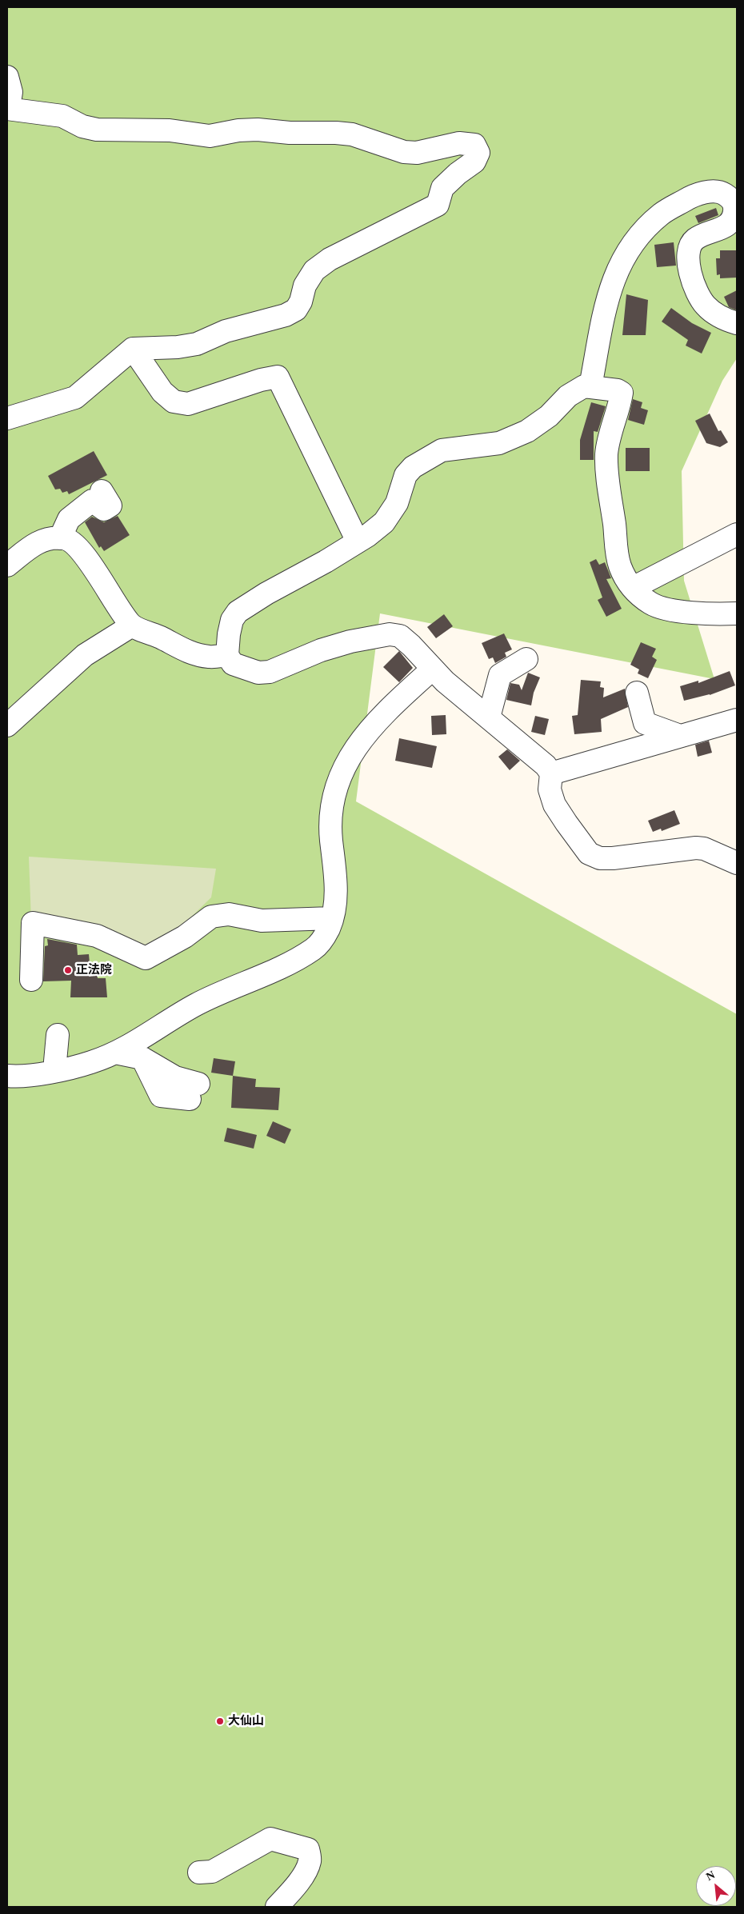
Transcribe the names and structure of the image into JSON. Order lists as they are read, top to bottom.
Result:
{
  "places": ["正法院", "大仙山"],
  "north": "top left"
}
